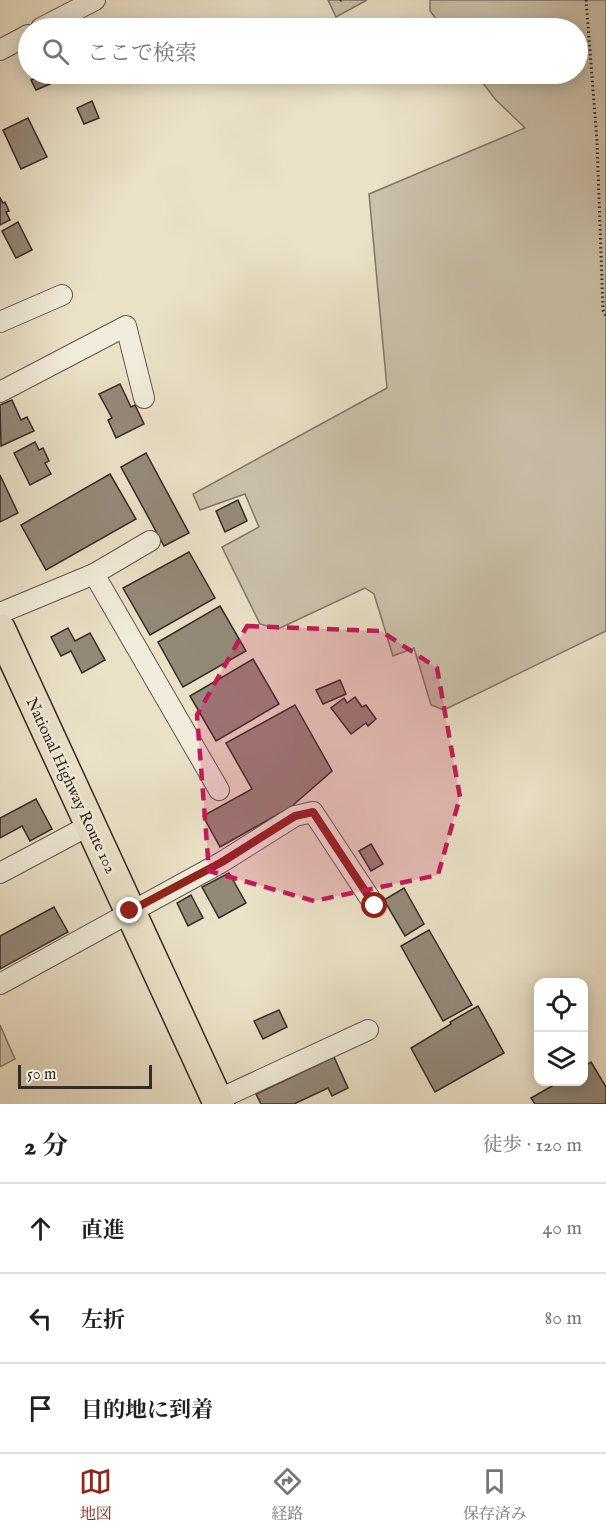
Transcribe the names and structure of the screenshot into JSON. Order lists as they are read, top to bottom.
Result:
{
  "streets": {
    "highway": ["National Highway Route 102"]
  },
  "scale_bar": "50 m",
  "page": {
    "search": "ここで検索",
    "scale": "50 m",
    "heading": ["2 分", "徒歩 · 120 m"],
    "list": [
      ["直進", "40 m"],
      ["左折", "80 m"],
      "目的地に到着"
    ],
    "nav": ["地図", "経路", "保存済み"]
  }
}
